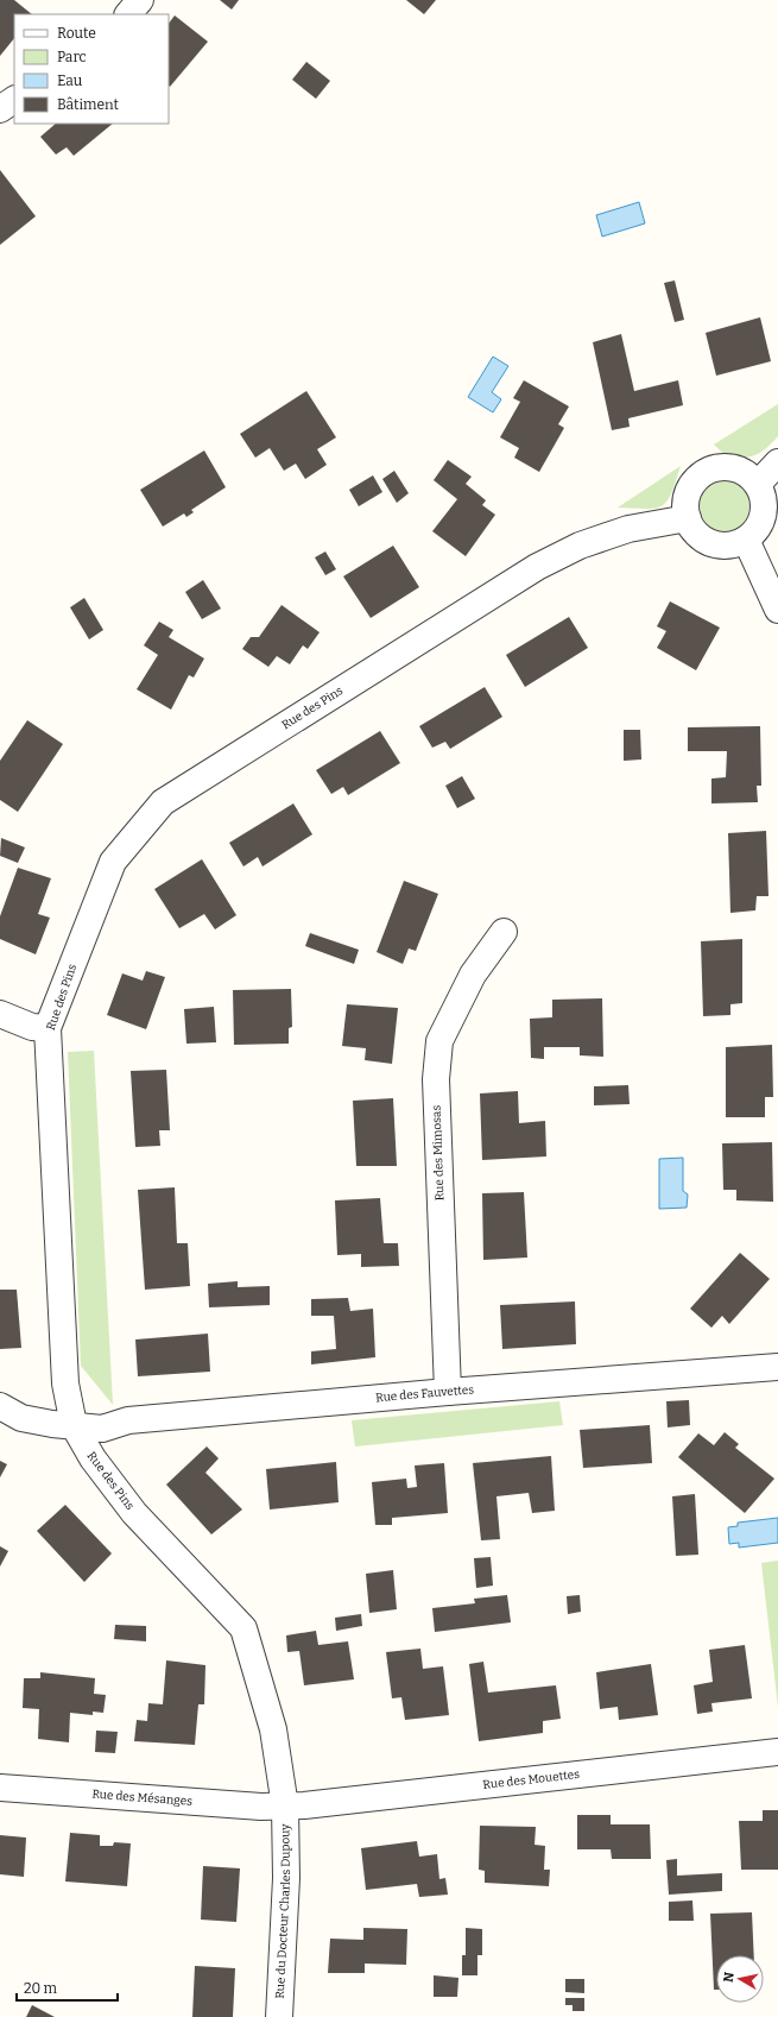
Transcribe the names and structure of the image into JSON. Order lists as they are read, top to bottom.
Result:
{
  "streets": {
    "street": [
      "Rue des Pins",
      "Rue des Mimosas",
      "Rue des Fauvettes",
      "Rue des Mouettes",
      "Rue des Mésanges",
      "Rue du Docteur Charles Dupouy"
    ]
  },
  "crossings": [
    ["Rue des Pins", "Rue des Fauvettes"],
    ["Rue des Pins", "Rue des Mouettes"],
    ["Rue des Pins", "Rue des Mésanges"],
    ["Rue des Pins", "Rue du Docteur Charles Dupouy"],
    ["Rue des Mimosas", "Rue des Fauvettes"],
    ["Rue des Mouettes", "Rue des Mésanges"],
    ["Rue des Mouettes", "Rue du Docteur Charles Dupouy"],
    ["Rue des Mésanges", "Rue du Docteur Charles Dupouy"]
  ],
  "legend": [
    "Route",
    "Parc",
    "Eau",
    "Bâtiment"
  ],
  "scale_bar": "20 m",
  "north": "left"
}
